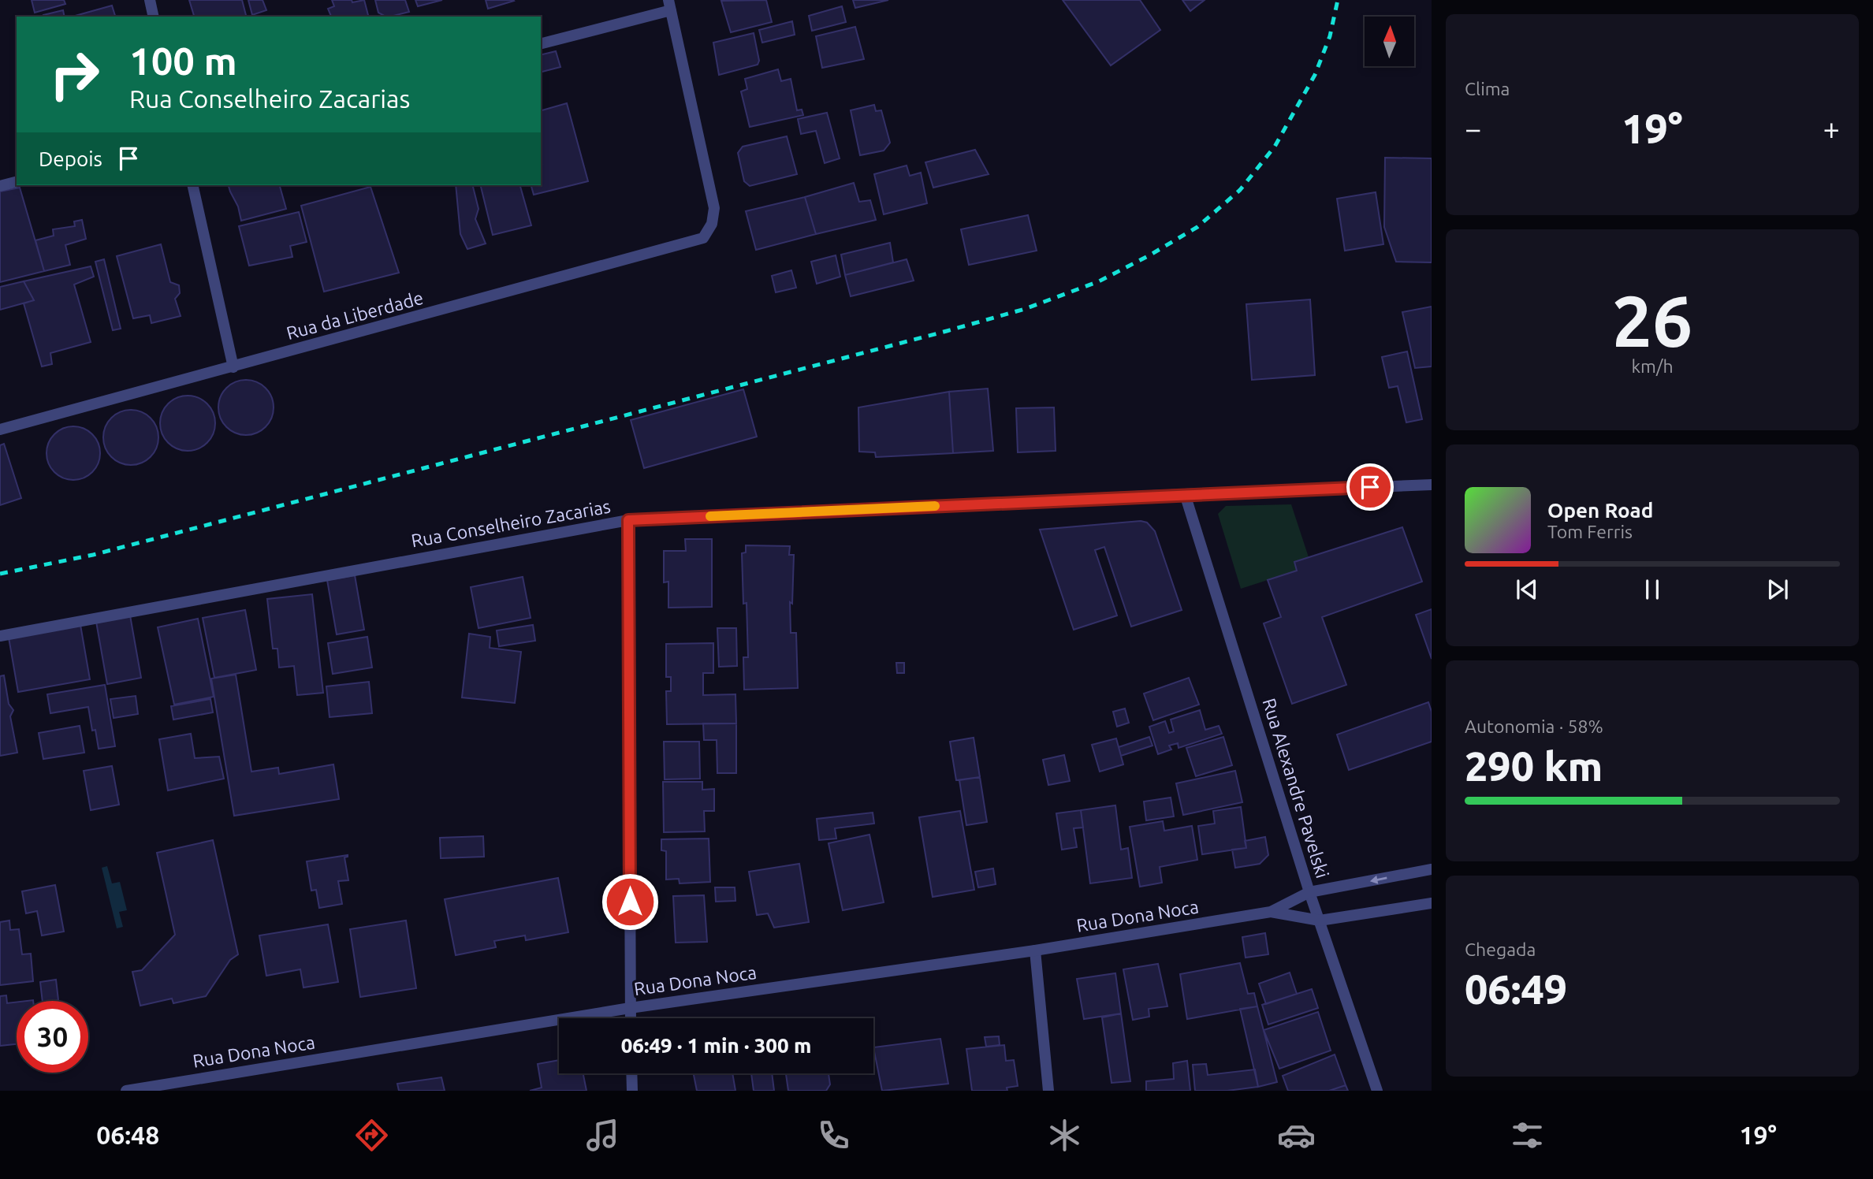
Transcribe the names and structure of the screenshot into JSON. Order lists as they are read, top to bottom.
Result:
{
  "streets": {
    "street": [
      "Rua da Liberdade",
      "Rua Conselheiro Zacarias",
      "Rua Alexandre Pavelski",
      "Rua Dona Noca"
    ]
  },
  "crossings": [
    ["Rua Conselheiro Zacarias", "Rua Alexandre Pavelski"],
    ["Rua Alexandre Pavelski", "Rua Dona Noca"]
  ],
  "north": "top",
  "page": {
    "tile": [
      "Clima",
      ["26", "km/h"],
      ["Autonomia · 58%", "290 km"],
      ["Chegada", "06:49"]
    ],
    "turn": ["100 m", "Rua Conselheiro Zacarias"],
    "heat": ["−", "19°", "+"],
    "then": "Depois",
    "song": ["Open Road", "Tom Ferris"],
    "limit": "30",
    "trip": "06:49 · 1 min · 300 m",
    "tabs": ["06:48", "19°"]
  }
}
